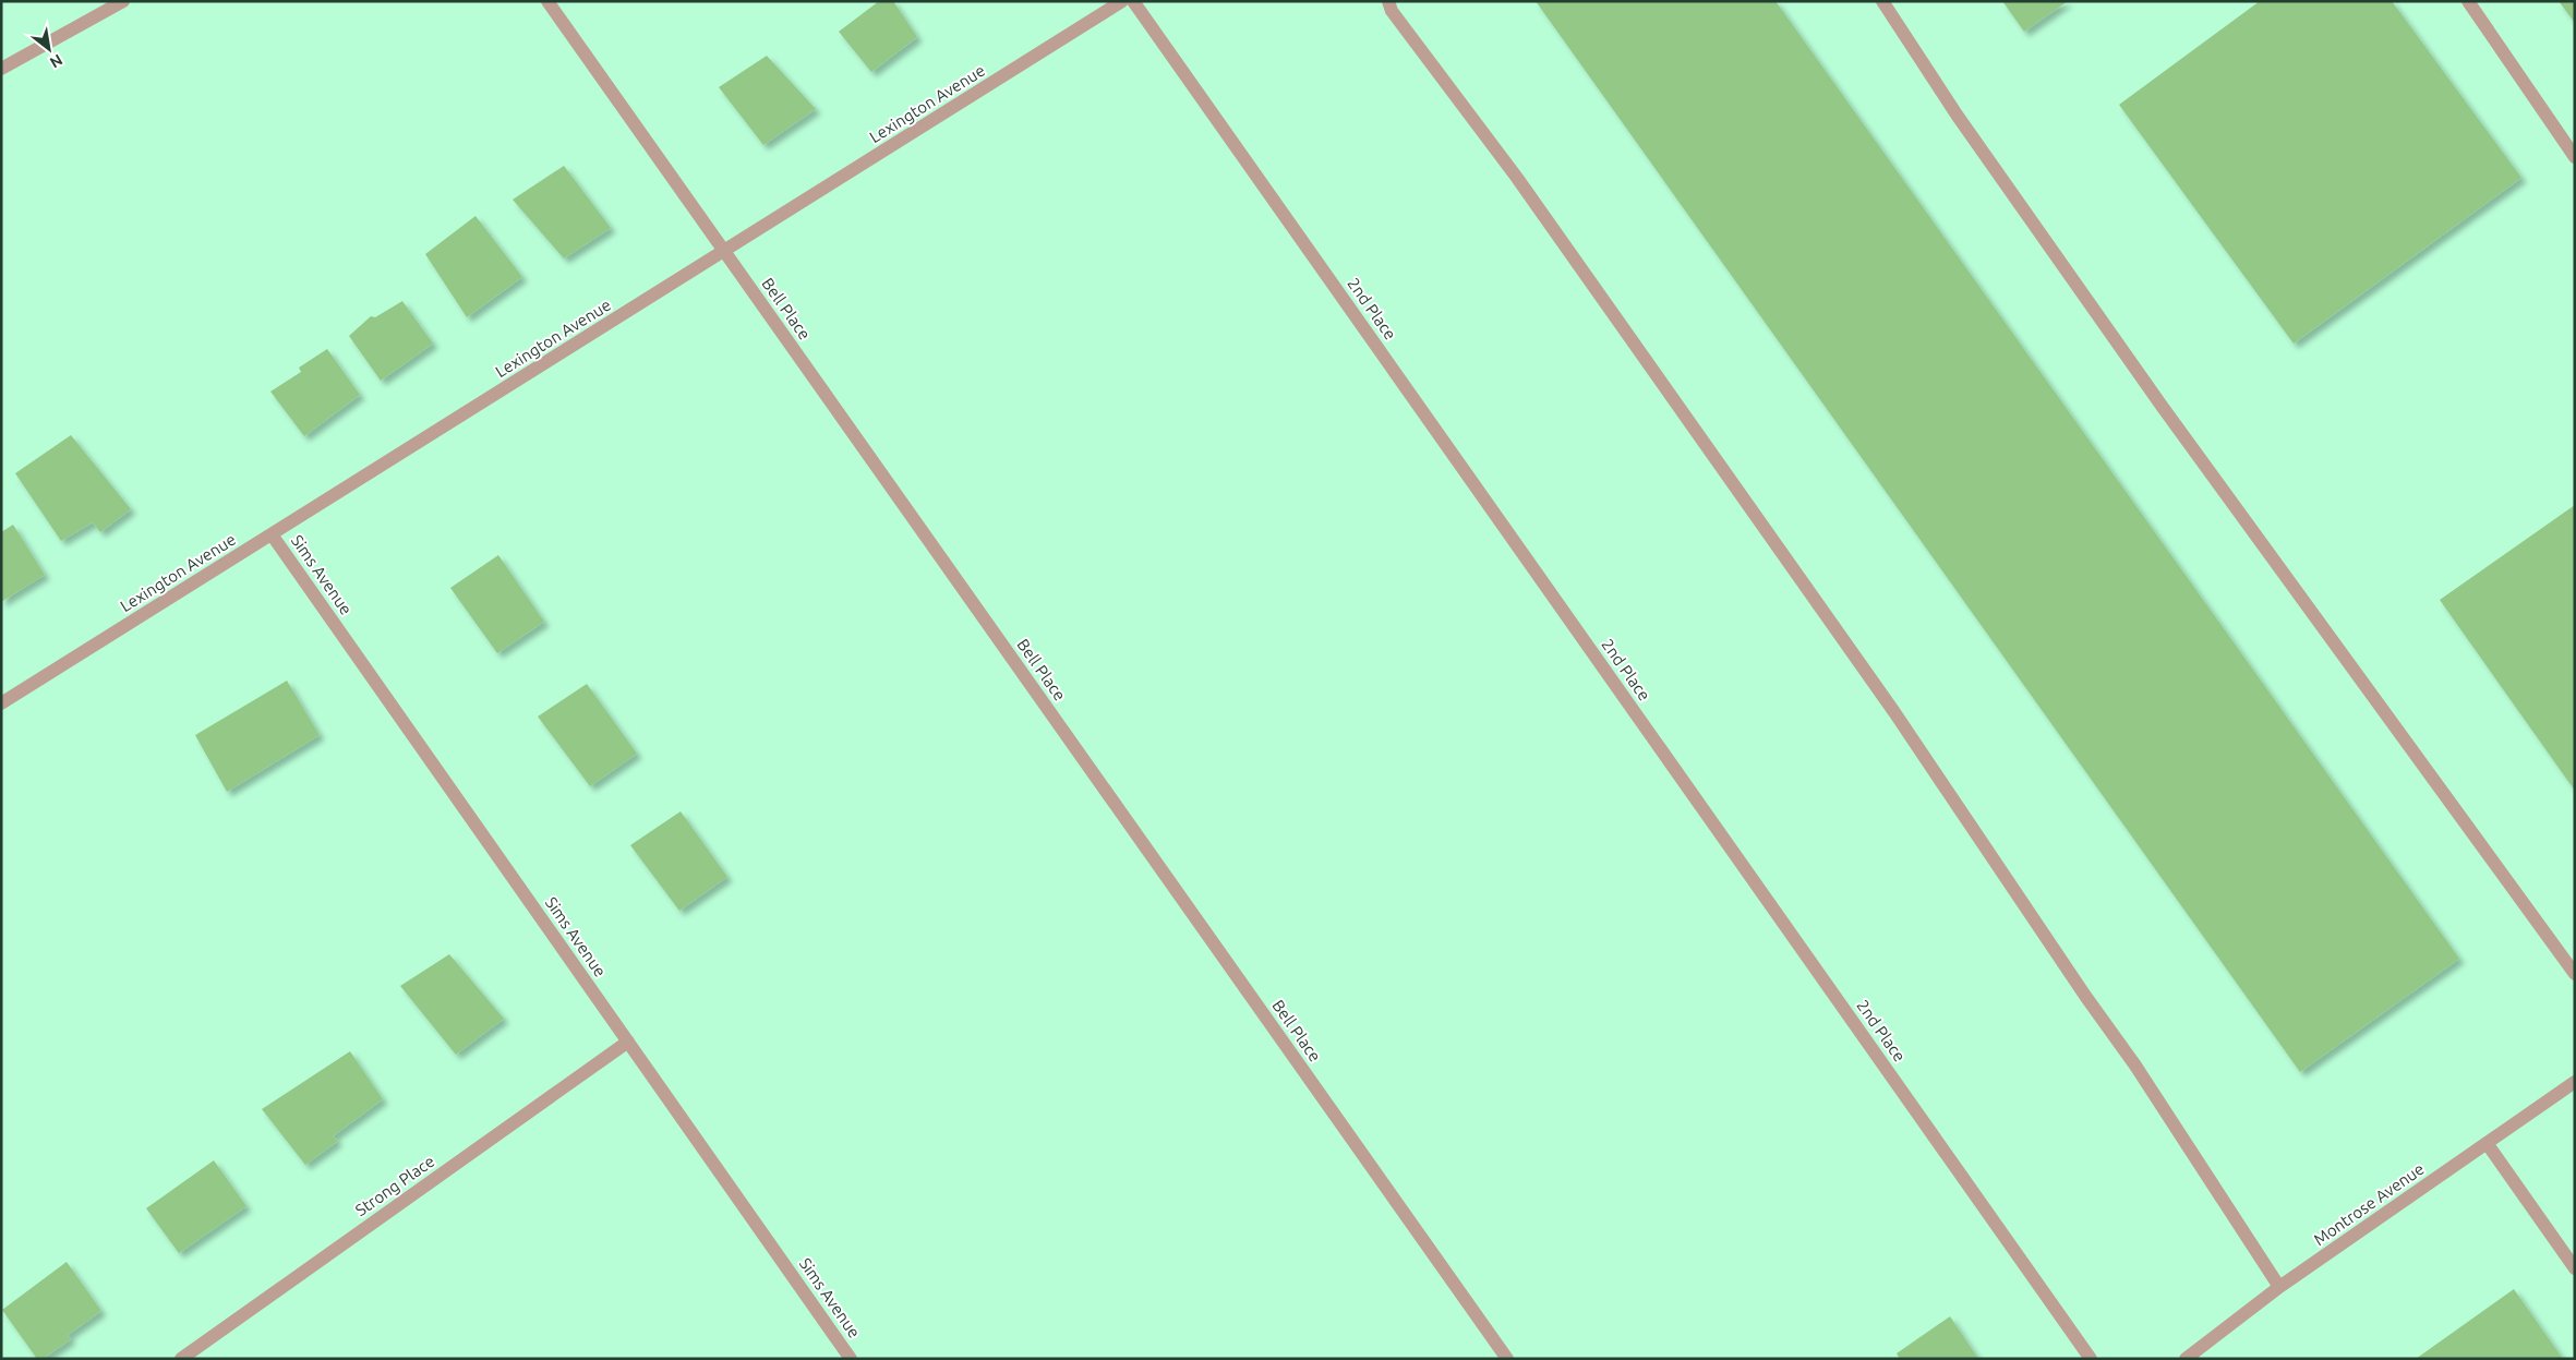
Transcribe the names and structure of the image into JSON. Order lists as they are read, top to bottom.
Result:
{
  "streets": {
    "street": [
      "Lexington Avenue",
      "Bell Place",
      "2nd Place",
      "Sims Avenue",
      "Strong Place",
      "Montrose Avenue"
    ]
  },
  "crossings": [
    ["Lexington Avenue", "Bell Place"],
    ["Lexington Avenue", "Sims Avenue"],
    ["Sims Avenue", "Strong Place"]
  ],
  "north": "bottom right"
}
